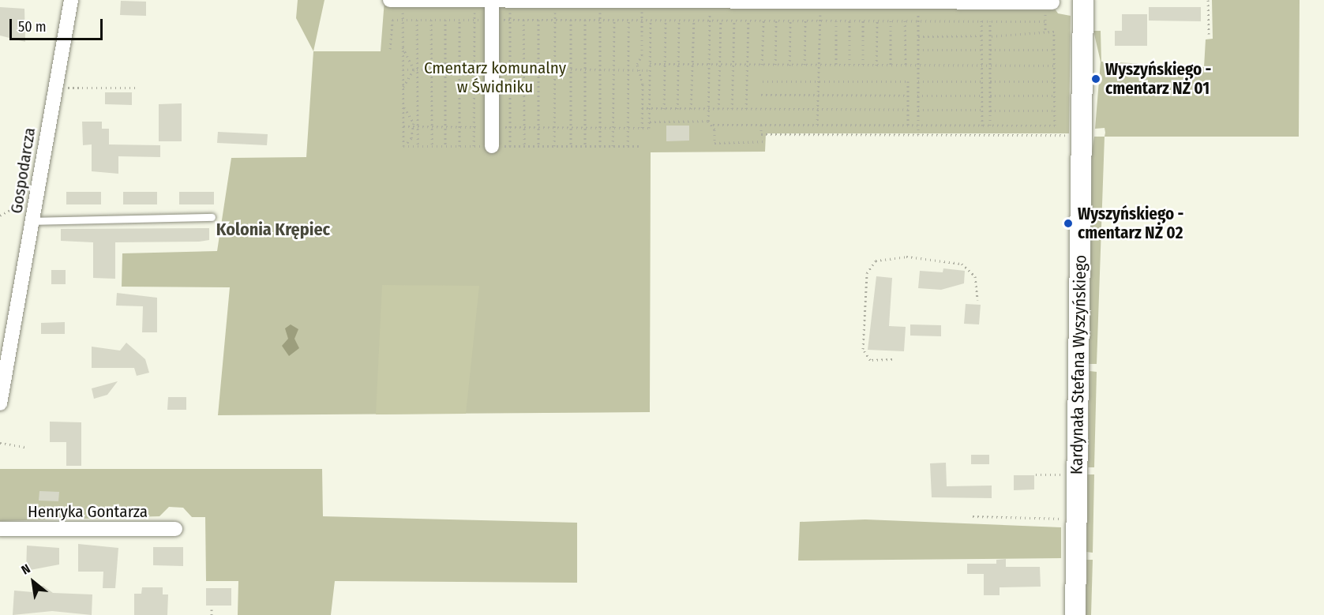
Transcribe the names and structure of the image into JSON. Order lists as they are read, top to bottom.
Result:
{
  "streets": {
    "street": ["Gospodarcza", "Kardynała Stefana Wyszyńskiego", "Henryka Gontarza"]
  },
  "districts": ["Kolonia Krępiec"],
  "parks": ["Cmentarz komunalny w Świdniku"],
  "places": ["Wyszyńskiego - cmentarz NŻ 01", "Wyszyńskiego - cmentarz NŻ 02"],
  "scale_bar": "50 m",
  "north": "top left"
}
